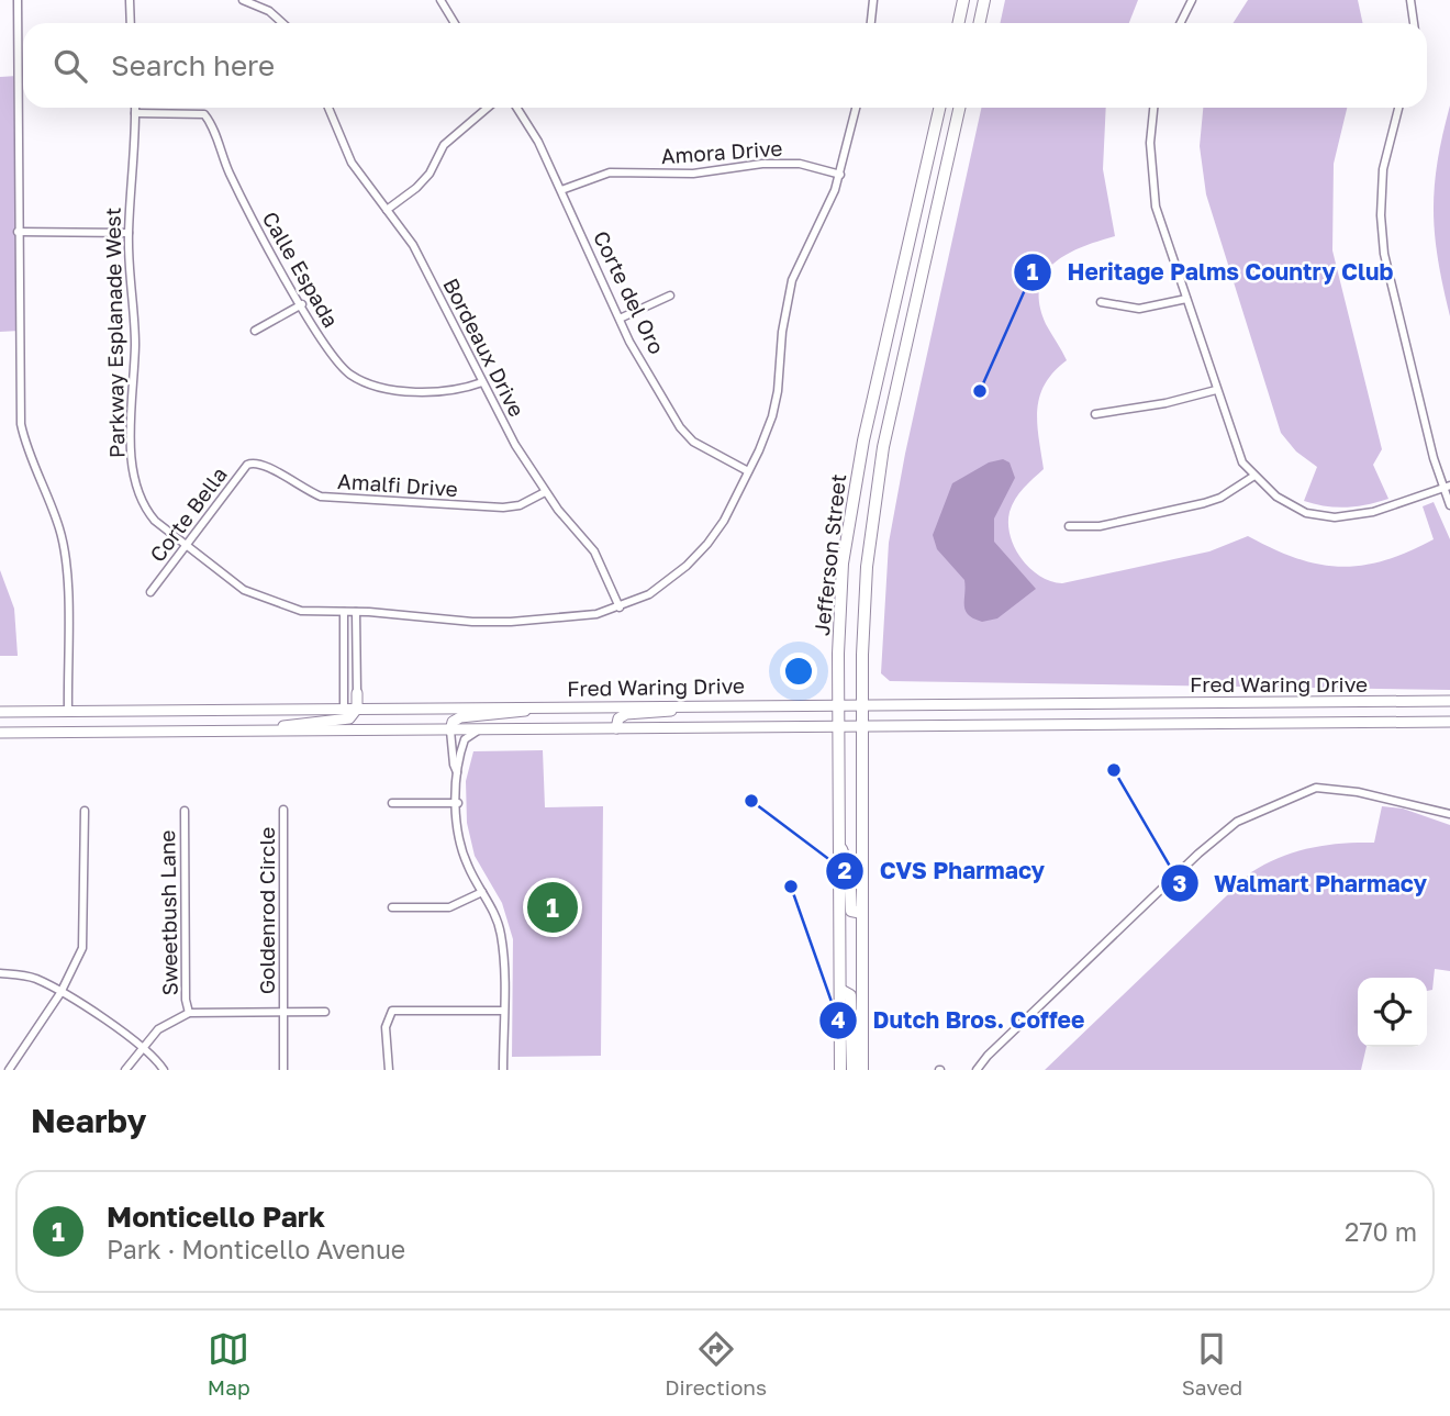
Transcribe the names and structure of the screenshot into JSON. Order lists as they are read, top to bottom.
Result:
{
  "streets": {
    "main road": ["Jefferson Street", "Fred Waring Drive"],
    "street": [
      "Amora Drive",
      "Calle Espada",
      "Corte del Oro",
      "Parkway Esplanade West",
      "Bordeaux Drive",
      "Amalfi Drive",
      "Corte Bella",
      "Goldenrod Circle",
      "Sweetbush Lane"
    ]
  },
  "crossings": [
    ["Amora Drive", "Corte del Oro"],
    ["Amora Drive", "Parkway Esplanade West"],
    ["Calle Espada", "Parkway Esplanade West"],
    ["Calle Espada", "Bordeaux Drive"],
    ["Corte del Oro", "Parkway Esplanade West"],
    ["Parkway Esplanade West", "Bordeaux Drive"],
    ["Parkway Esplanade West", "Corte Bella"],
    ["Bordeaux Drive", "Amalfi Drive"],
    ["Amalfi Drive", "Corte Bella"],
    ["Jefferson Street", "Fred Waring Drive"]
  ],
  "places": [
    "Heritage Palms Country Club",
    "Walmart Pharmacy",
    "CVS Pharmacy",
    "Dutch Bros. Coffee"
  ],
  "page": {
    "search": "Search here",
    "pins": "1",
    "heading": "Nearby",
    "list": [
      {
        "mark": "1",
        "name": "Monticello Park",
        "note": "Park · Monticello Avenue",
        "value": "270 m"
      }
    ],
    "nav": ["Map", "Directions", "Saved"]
  }
}
